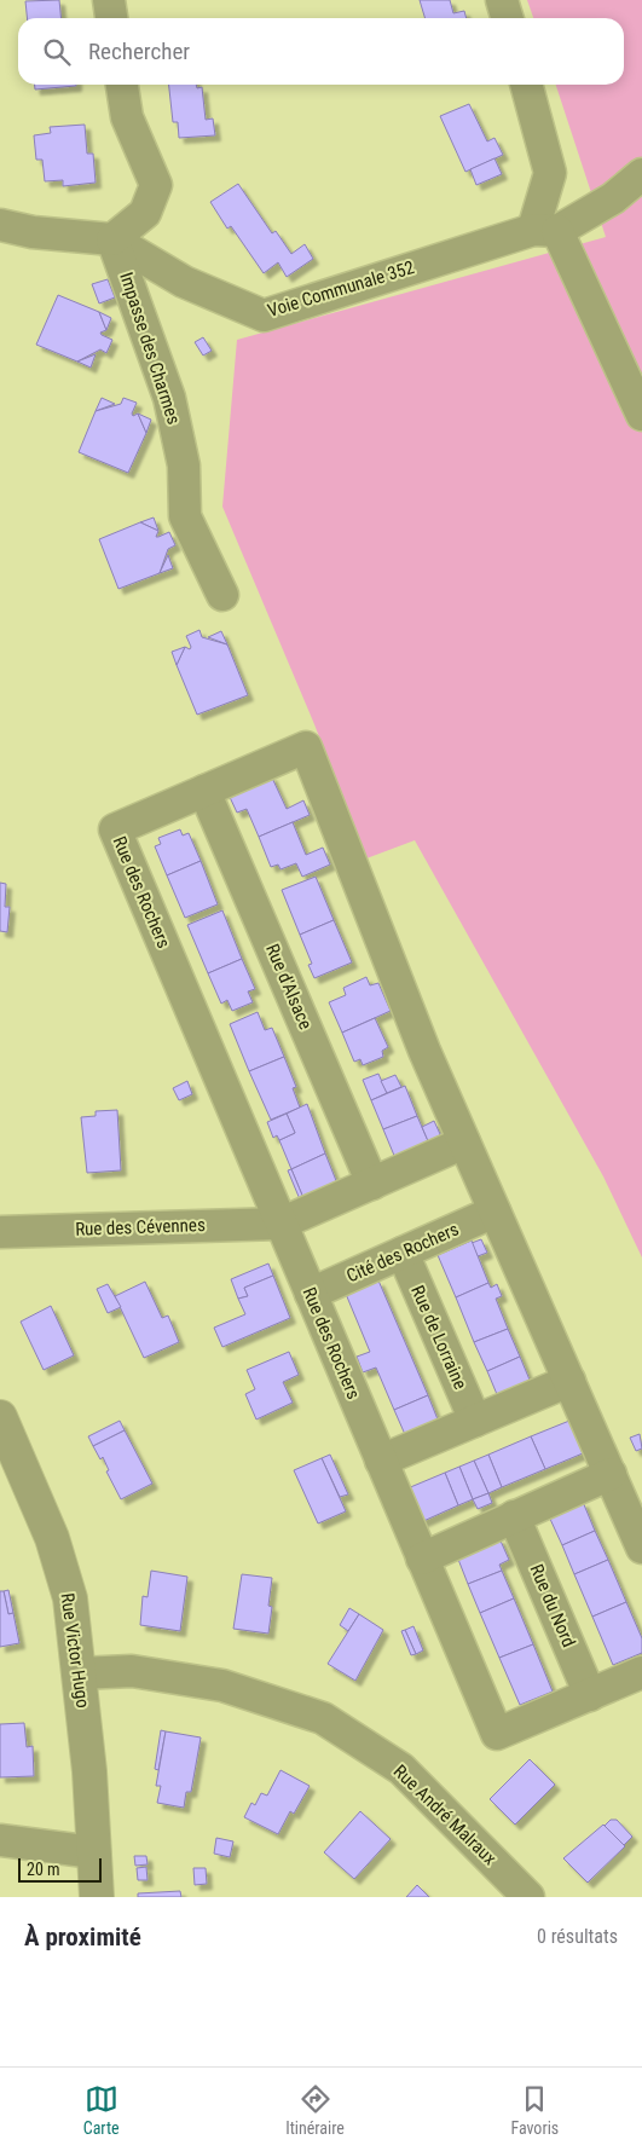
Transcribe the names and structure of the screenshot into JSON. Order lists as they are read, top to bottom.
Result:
{
  "streets": {
    "street": [
      "Voie Communale 352",
      "Impasse des Charmes",
      "Rue des Rochers",
      "Rue d'Alsace",
      "Rue des Cévennes",
      "Cité des Rochers",
      "Rue de Lorraine",
      "Rue du Nord",
      "Rue Victor Hugo",
      "Rue André Malraux"
    ]
  },
  "crossings": [
    ["Voie Communale 352", "Impasse des Charmes"],
    ["Rue des Rochers", "Rue d'Alsace"],
    ["Rue des Rochers", "Rue des Cévennes"],
    ["Rue des Rochers", "Cité des Rochers"],
    ["Rue des Rochers", "Rue du Nord"],
    ["Cité des Rochers", "Rue de Lorraine"],
    ["Rue Victor Hugo", "Rue André Malraux"]
  ],
  "scale_bar": "20 m",
  "page": {
    "search": "Rechercher",
    "scale": "20 m",
    "heading": ["À proximité", "0 résultats"],
    "nav": ["Carte", "Itinéraire", "Favoris"]
  }
}
